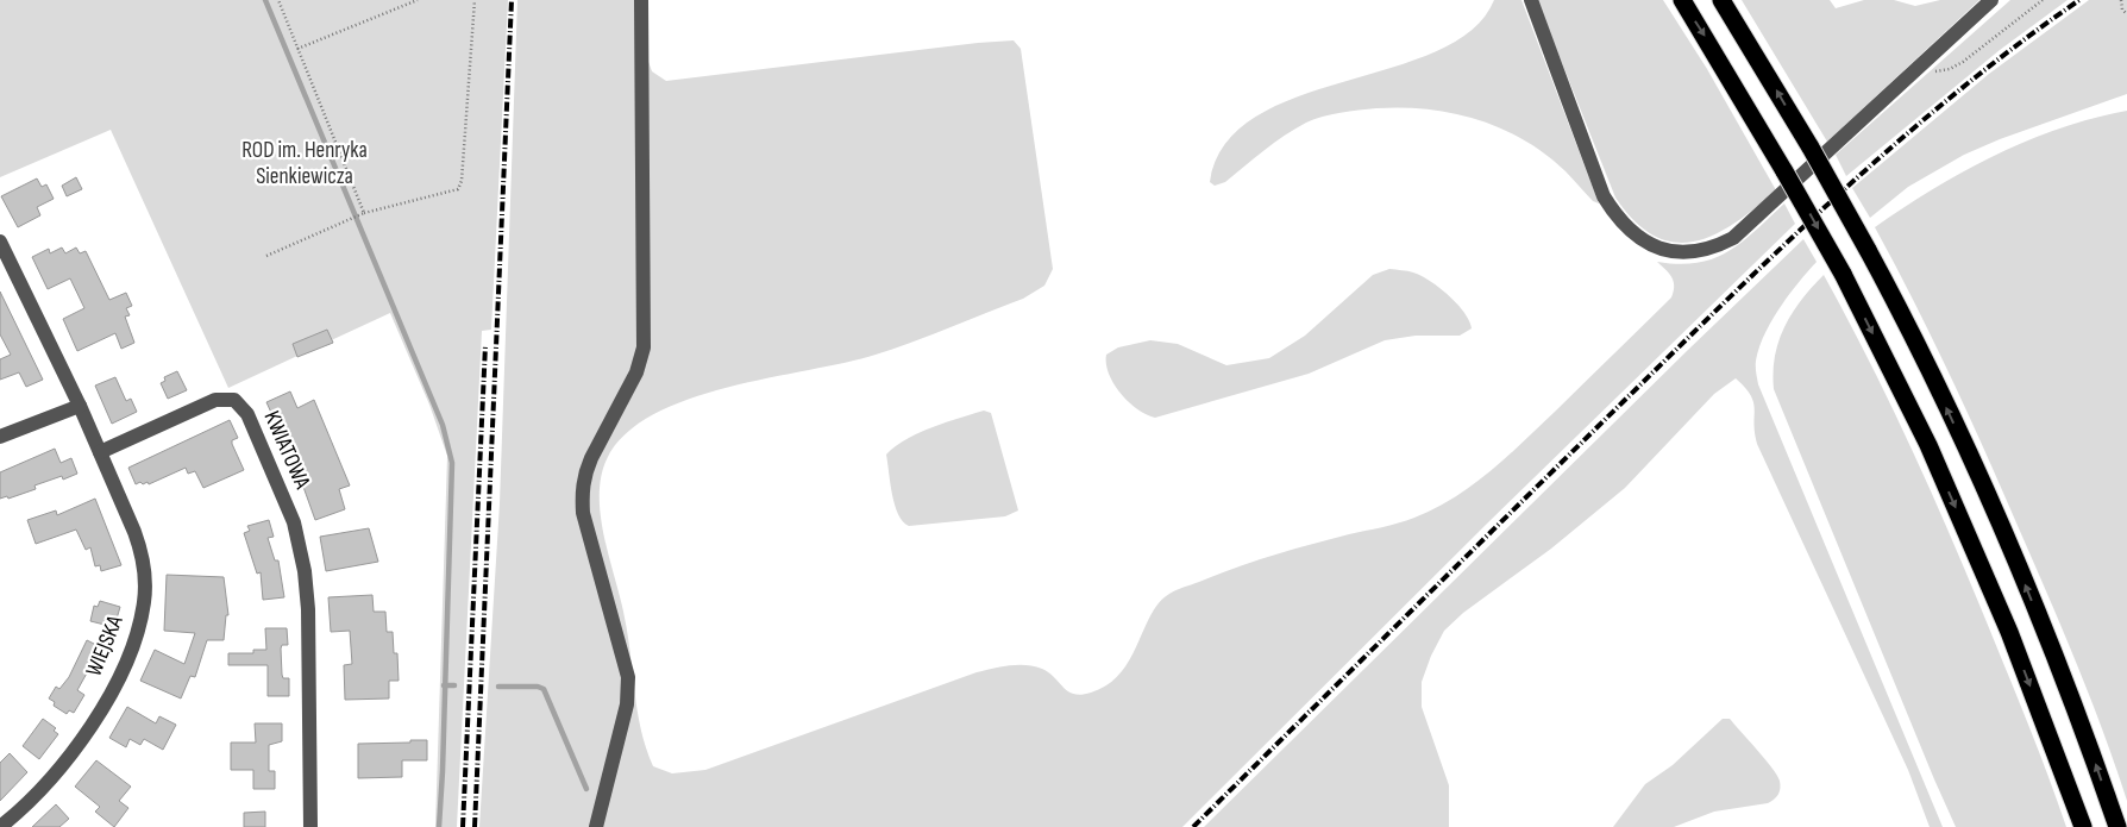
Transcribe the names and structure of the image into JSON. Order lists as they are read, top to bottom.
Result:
{
  "streets": {
    "street": ["KWIATOWA", "WIEJSKA"]
  },
  "crossings": [
    ["KWIATOWA", "WIEJSKA"]
  ],
  "parks": ["ROD im. Henryka Sienkiewicza"]
}
